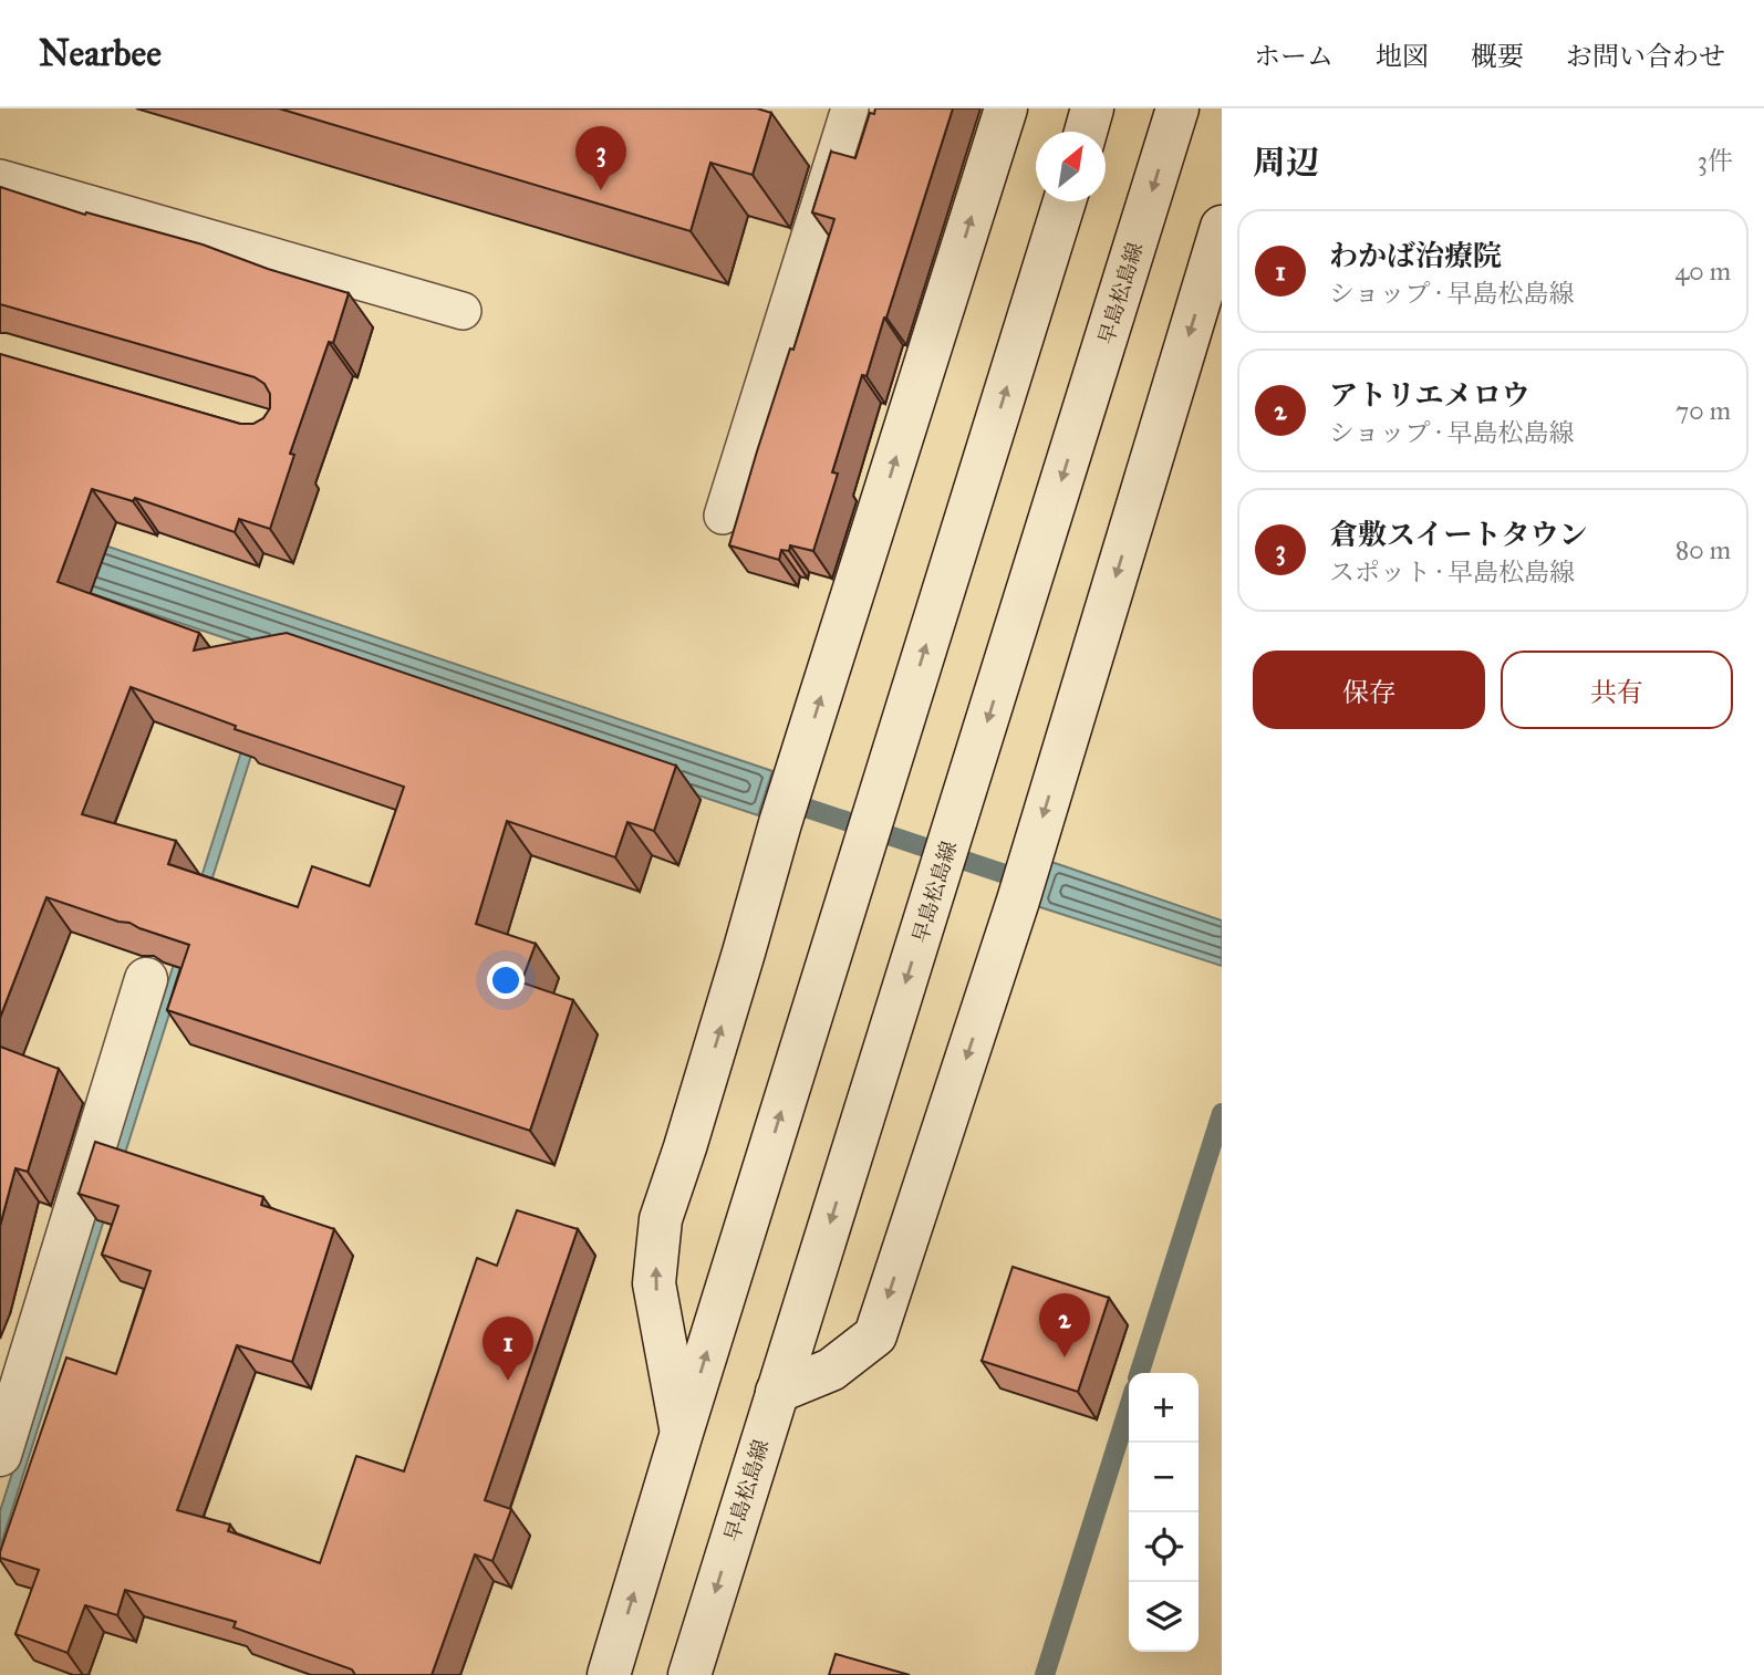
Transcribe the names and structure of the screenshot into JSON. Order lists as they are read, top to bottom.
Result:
{
  "streets": {
    "main road": ["早島松島線"]
  },
  "north": "top right",
  "page": {
    "header": "Nearbee",
    "nav": [
      "ホーム",
      "地図",
      "概要",
      "お問い合わせ"
    ],
    "heading": ["周辺", "3件"],
    "pins": ["3", "2", "1"],
    "list": [
      {
        "mark": "1",
        "name": "わかば治療院",
        "note": "ショップ · 早島松島線",
        "value": "40 m"
      },
      {
        "mark": "2",
        "name": "アトリエメロウ",
        "note": "ショップ · 早島松島線",
        "value": "70 m"
      },
      {
        "mark": "3",
        "name": "倉敷スイートタウン",
        "note": "スポット · 早島松島線",
        "value": "80 m"
      }
    ],
    "buttons": ["保存", "共有"],
    "map_buttons": ["+", "−"]
  }
}
